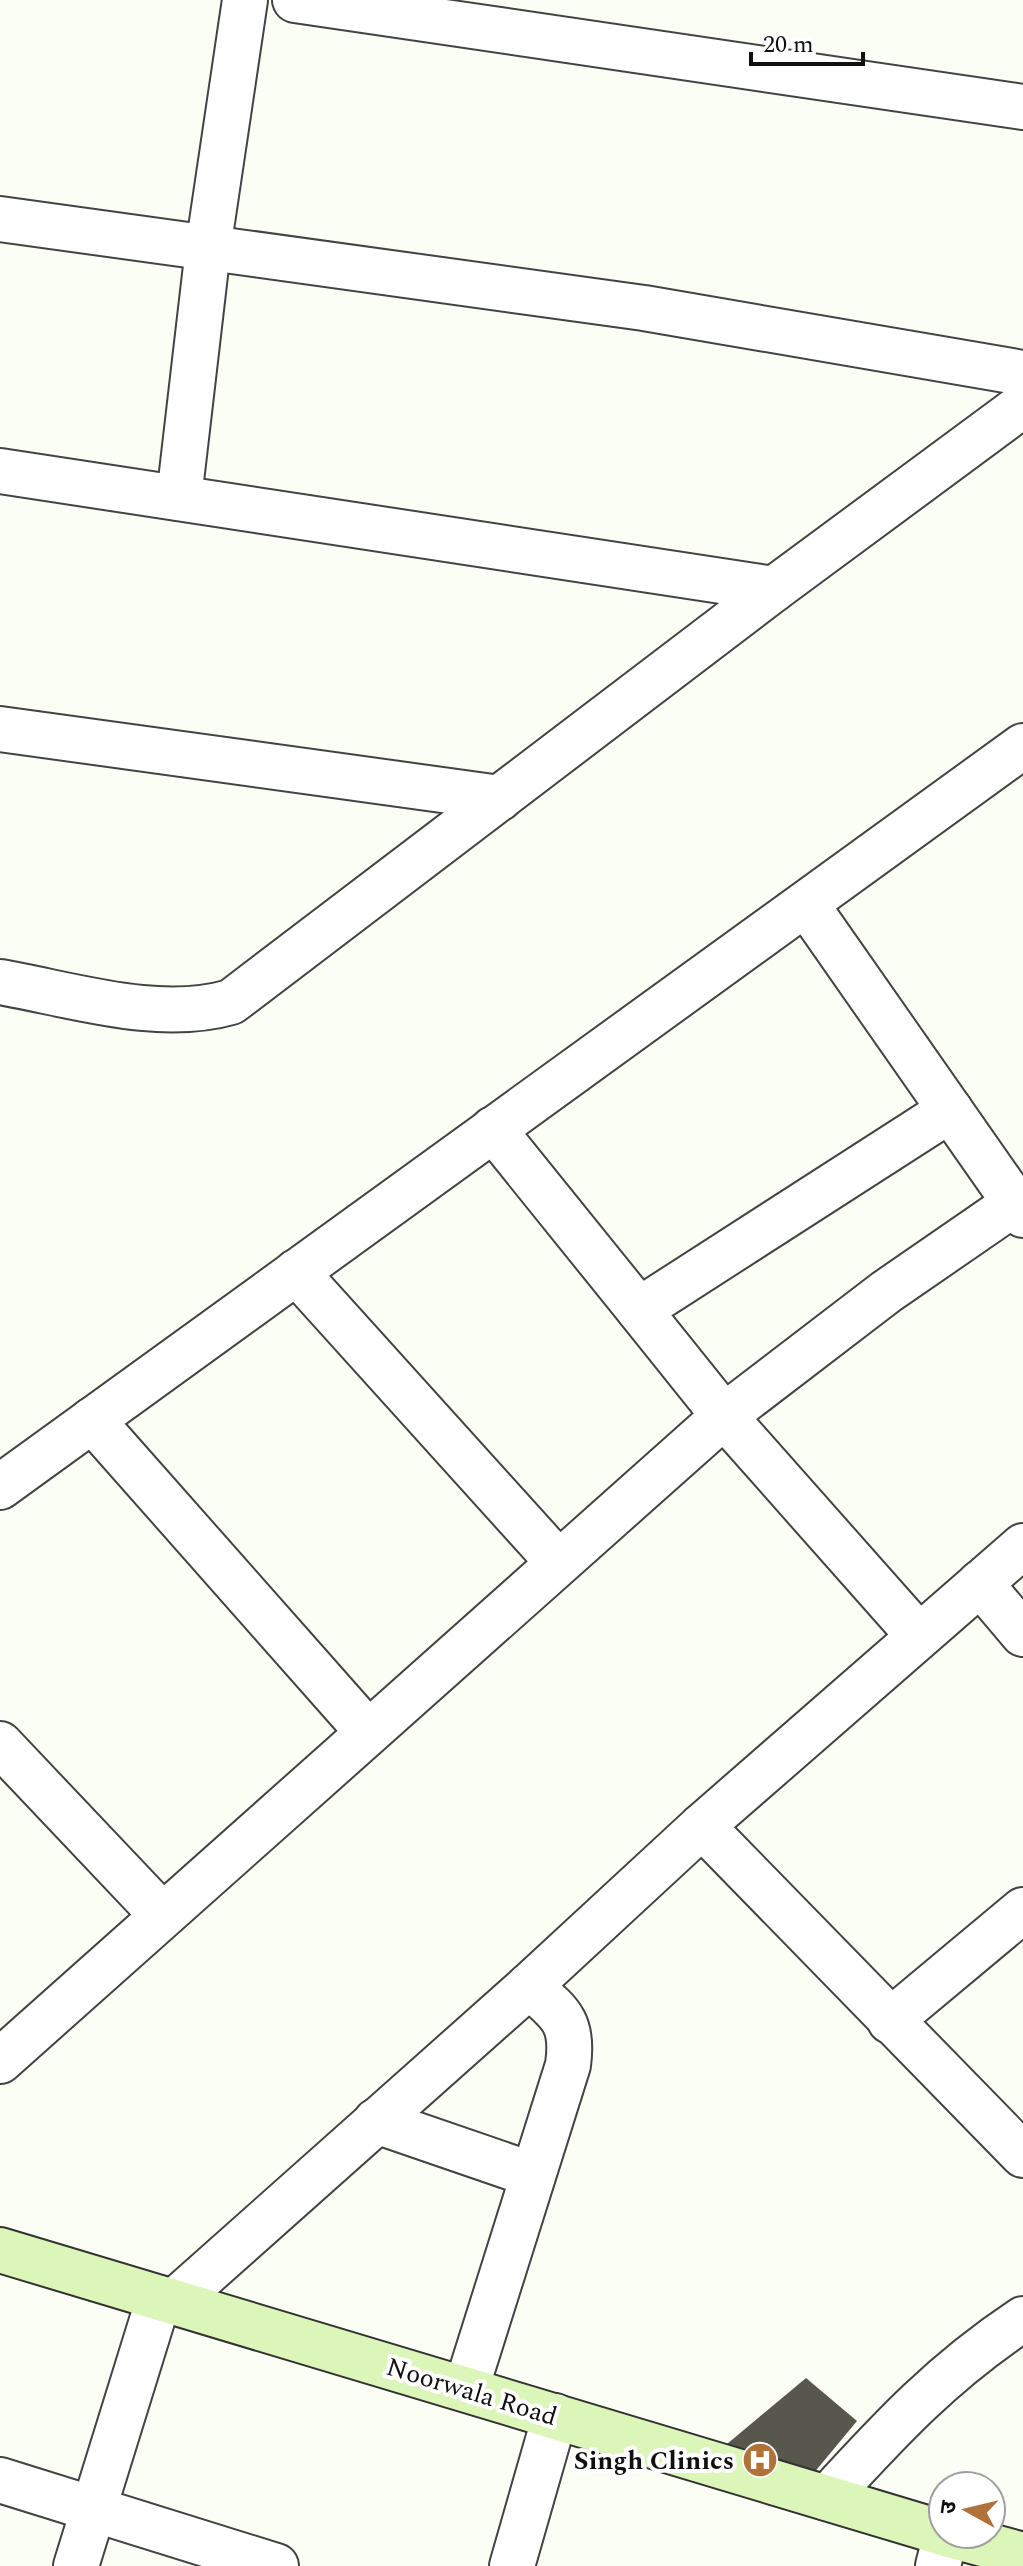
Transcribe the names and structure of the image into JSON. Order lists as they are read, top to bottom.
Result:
{
  "streets": {
    "street": ["Noorwala Road"]
  },
  "places": {
    "hospital": ["Singh Clinics"]
  },
  "scale_bar": "20 m",
  "north": "left"
}
